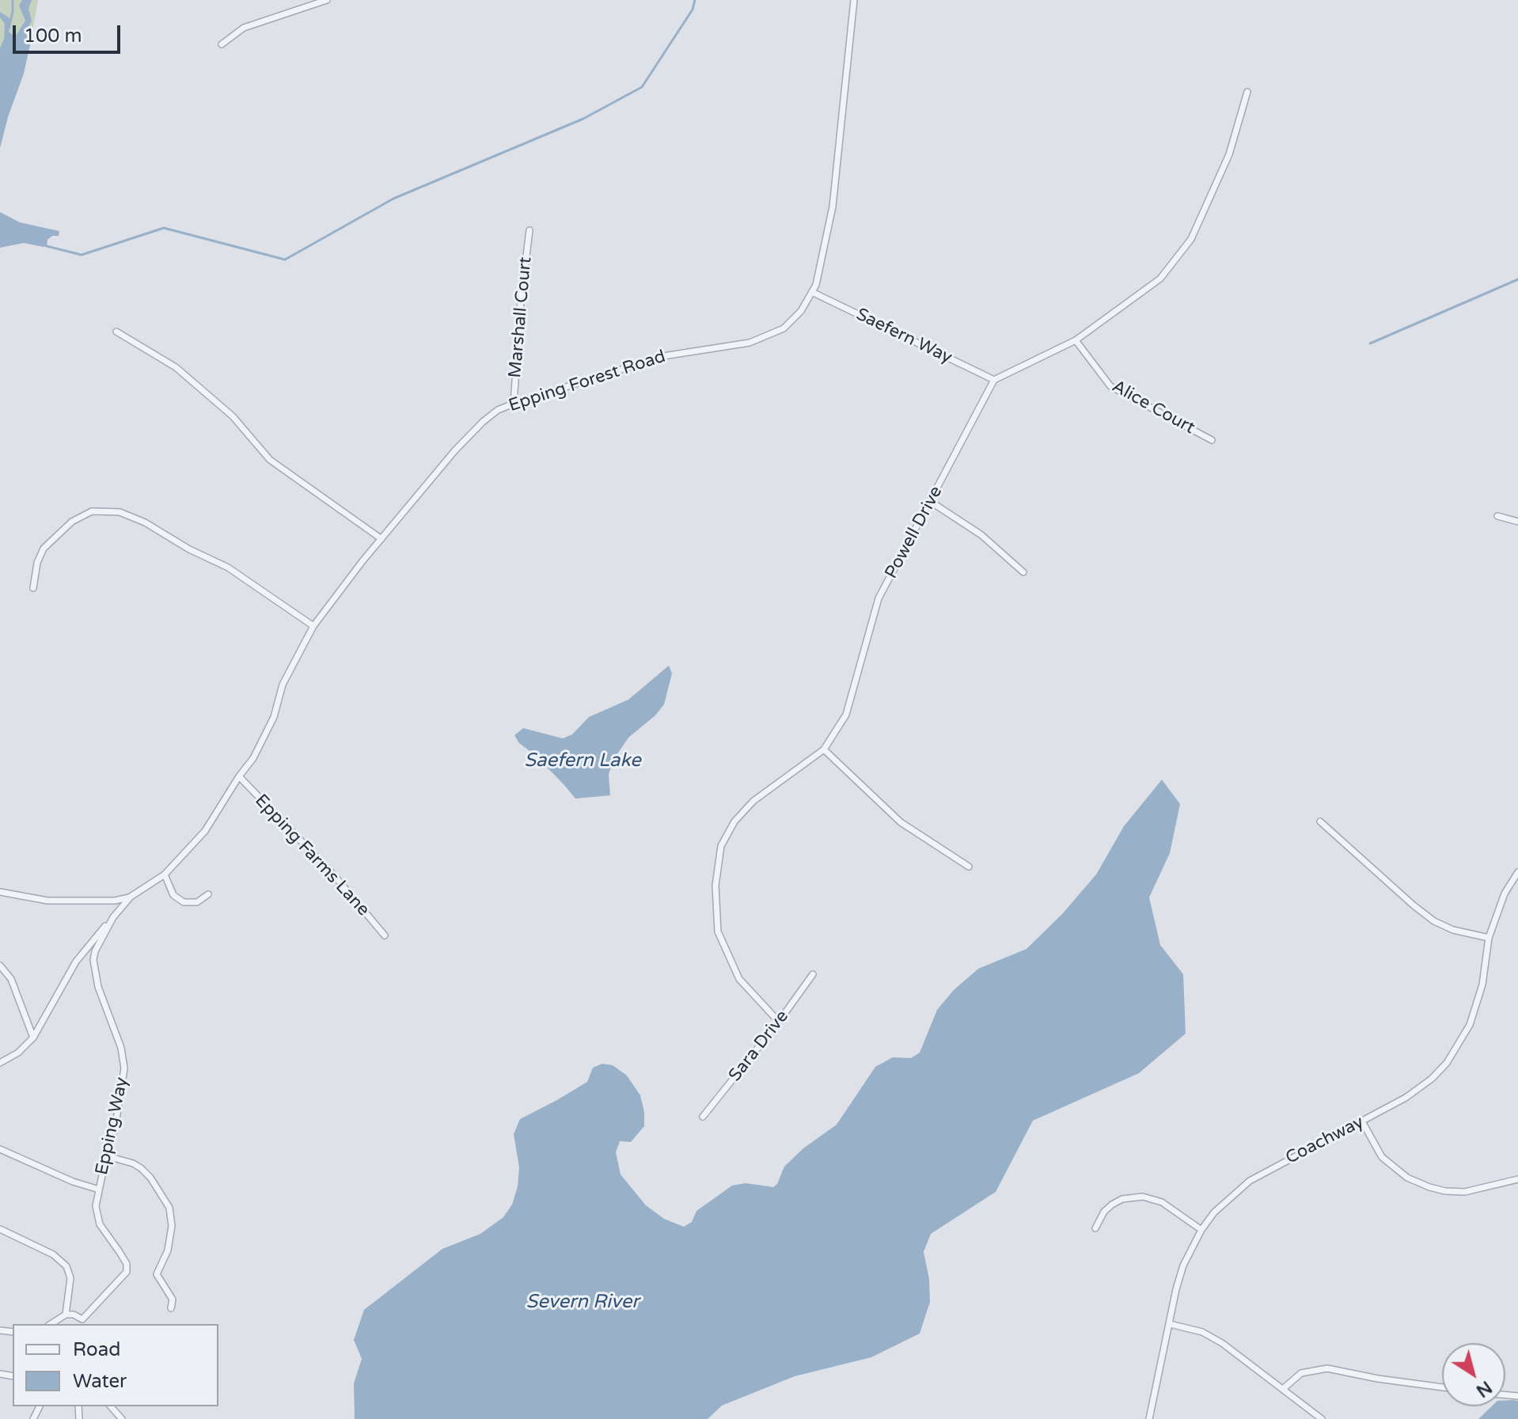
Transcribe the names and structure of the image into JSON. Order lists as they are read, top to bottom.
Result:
{
  "streets": {
    "street": [
      "Marshall Court",
      "Saefern Way",
      "Epping Forest Road",
      "Alice Court",
      "Powell Drive",
      "Epping Farms Lane",
      "Sara Drive",
      "Epping Way",
      "Coachway"
    ]
  },
  "crossings": [
    ["Marshall Court", "Epping Forest Road"],
    ["Saefern Way", "Epping Forest Road"],
    ["Saefern Way", "Powell Drive"],
    ["Epping Forest Road", "Epping Farms Lane"],
    ["Epping Forest Road", "Epping Way"],
    ["Powell Drive", "Sara Drive"],
    ["Epping Farms Lane", "Epping Way"]
  ],
  "water": ["Saefern Lake", "Severn River"],
  "legend": ["Road", "Water"],
  "scale_bar": "100 m",
  "north": "bottom right"
}
